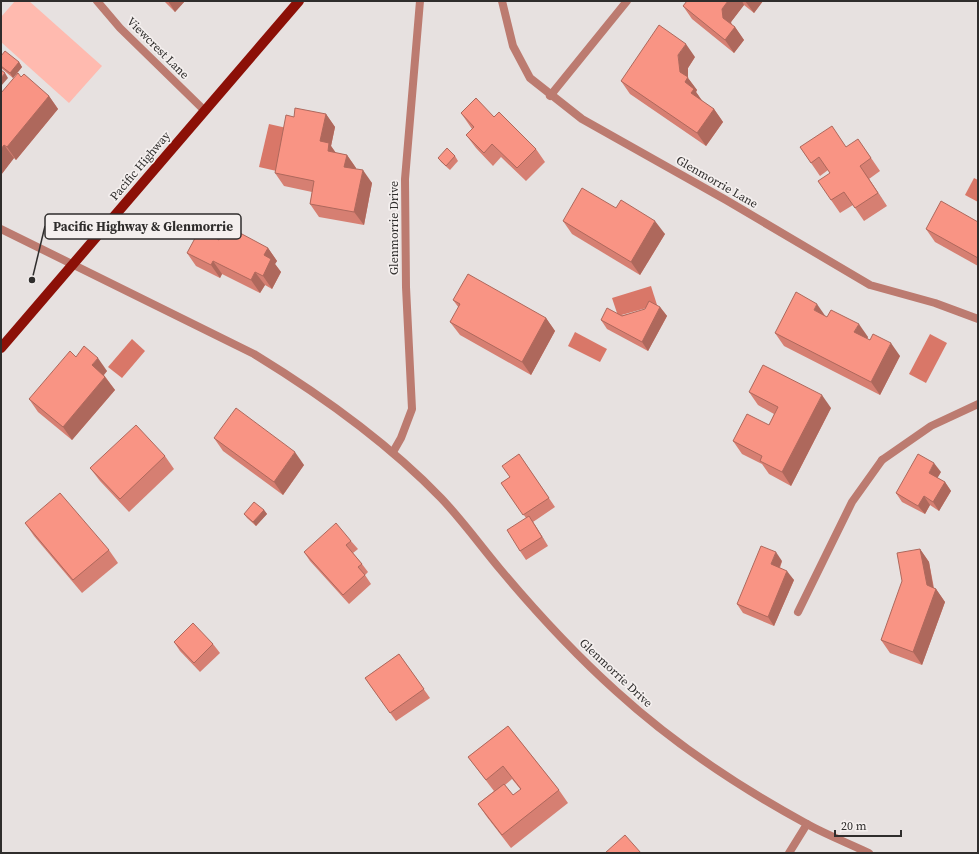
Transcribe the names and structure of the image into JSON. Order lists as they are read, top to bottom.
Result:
{
  "streets": {
    "main road": ["Pacific Highway"],
    "street": ["Viewcrest Lane", "Glenmorrie Lane", "Glenmorrie Drive"]
  },
  "crossings": [
    ["Viewcrest Lane", "Pacific Highway"],
    ["Pacific Highway", "Glenmorrie Drive"]
  ],
  "places": ["Pacific Highway & Glenmorrie"],
  "scale_bar": "20 m"
}
